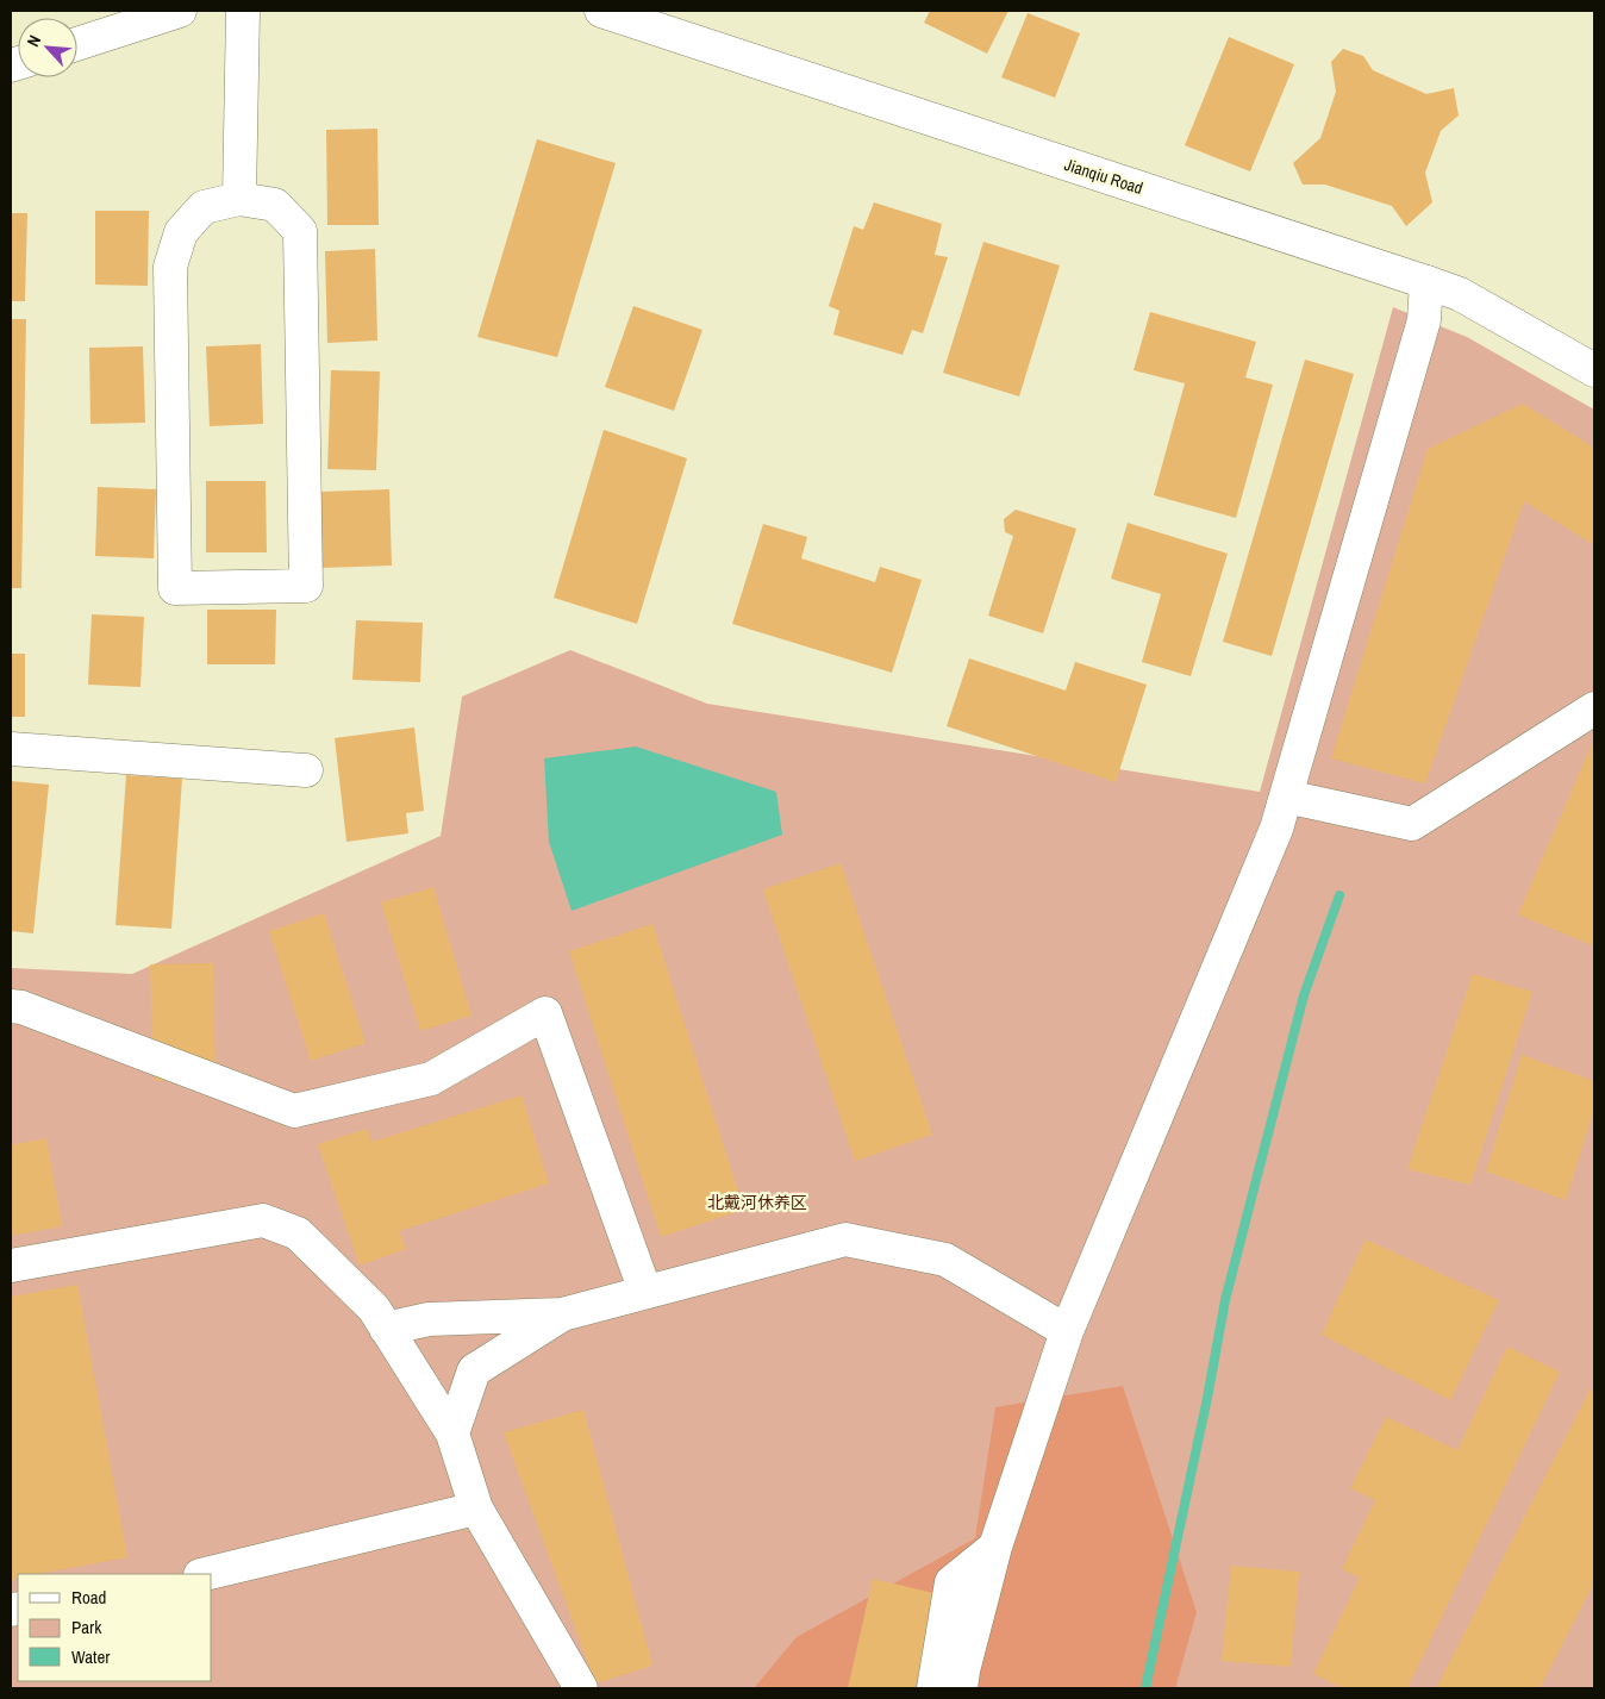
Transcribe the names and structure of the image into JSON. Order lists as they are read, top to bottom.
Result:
{
  "streets": {
    "street": ["Jianqiu Road"]
  },
  "parks": ["北戴河休养区"],
  "legend": ["Road", "Park", "Water"],
  "north": "top left"
}
